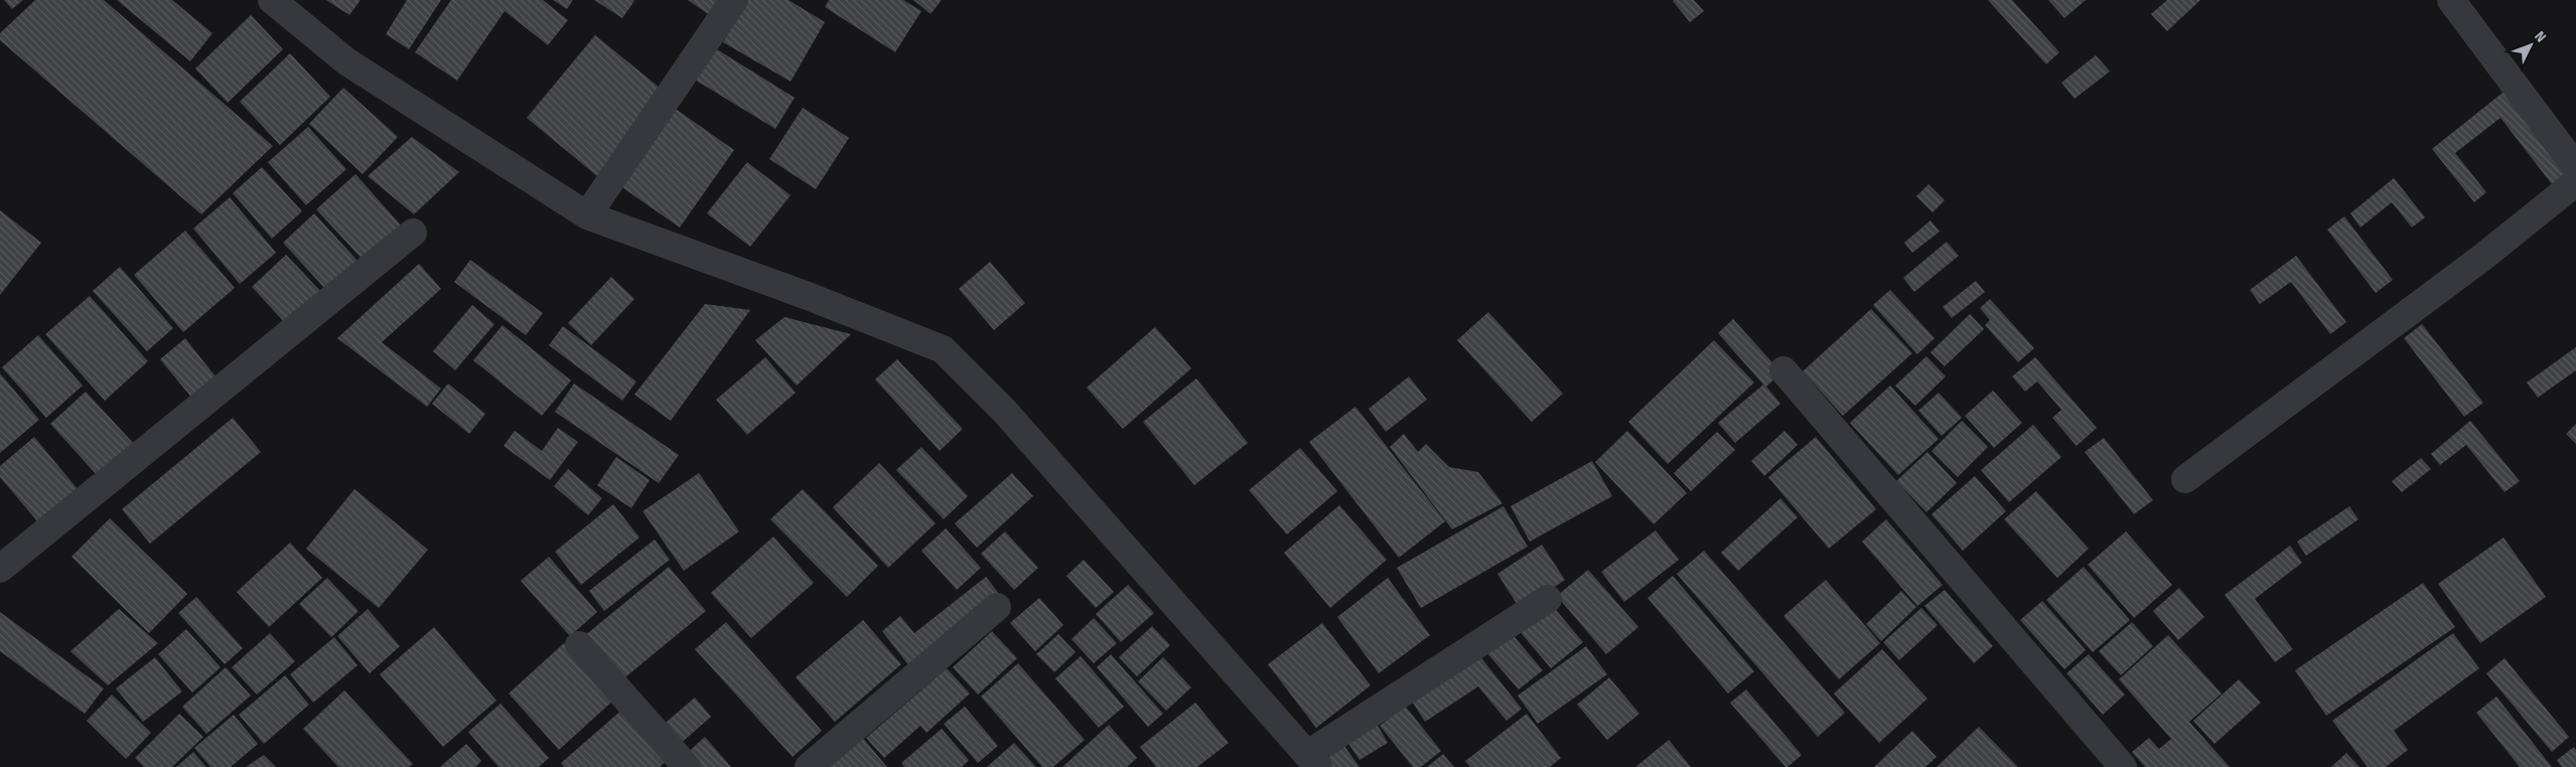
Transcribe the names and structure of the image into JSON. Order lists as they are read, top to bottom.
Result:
{
  "north": "top right"
}
